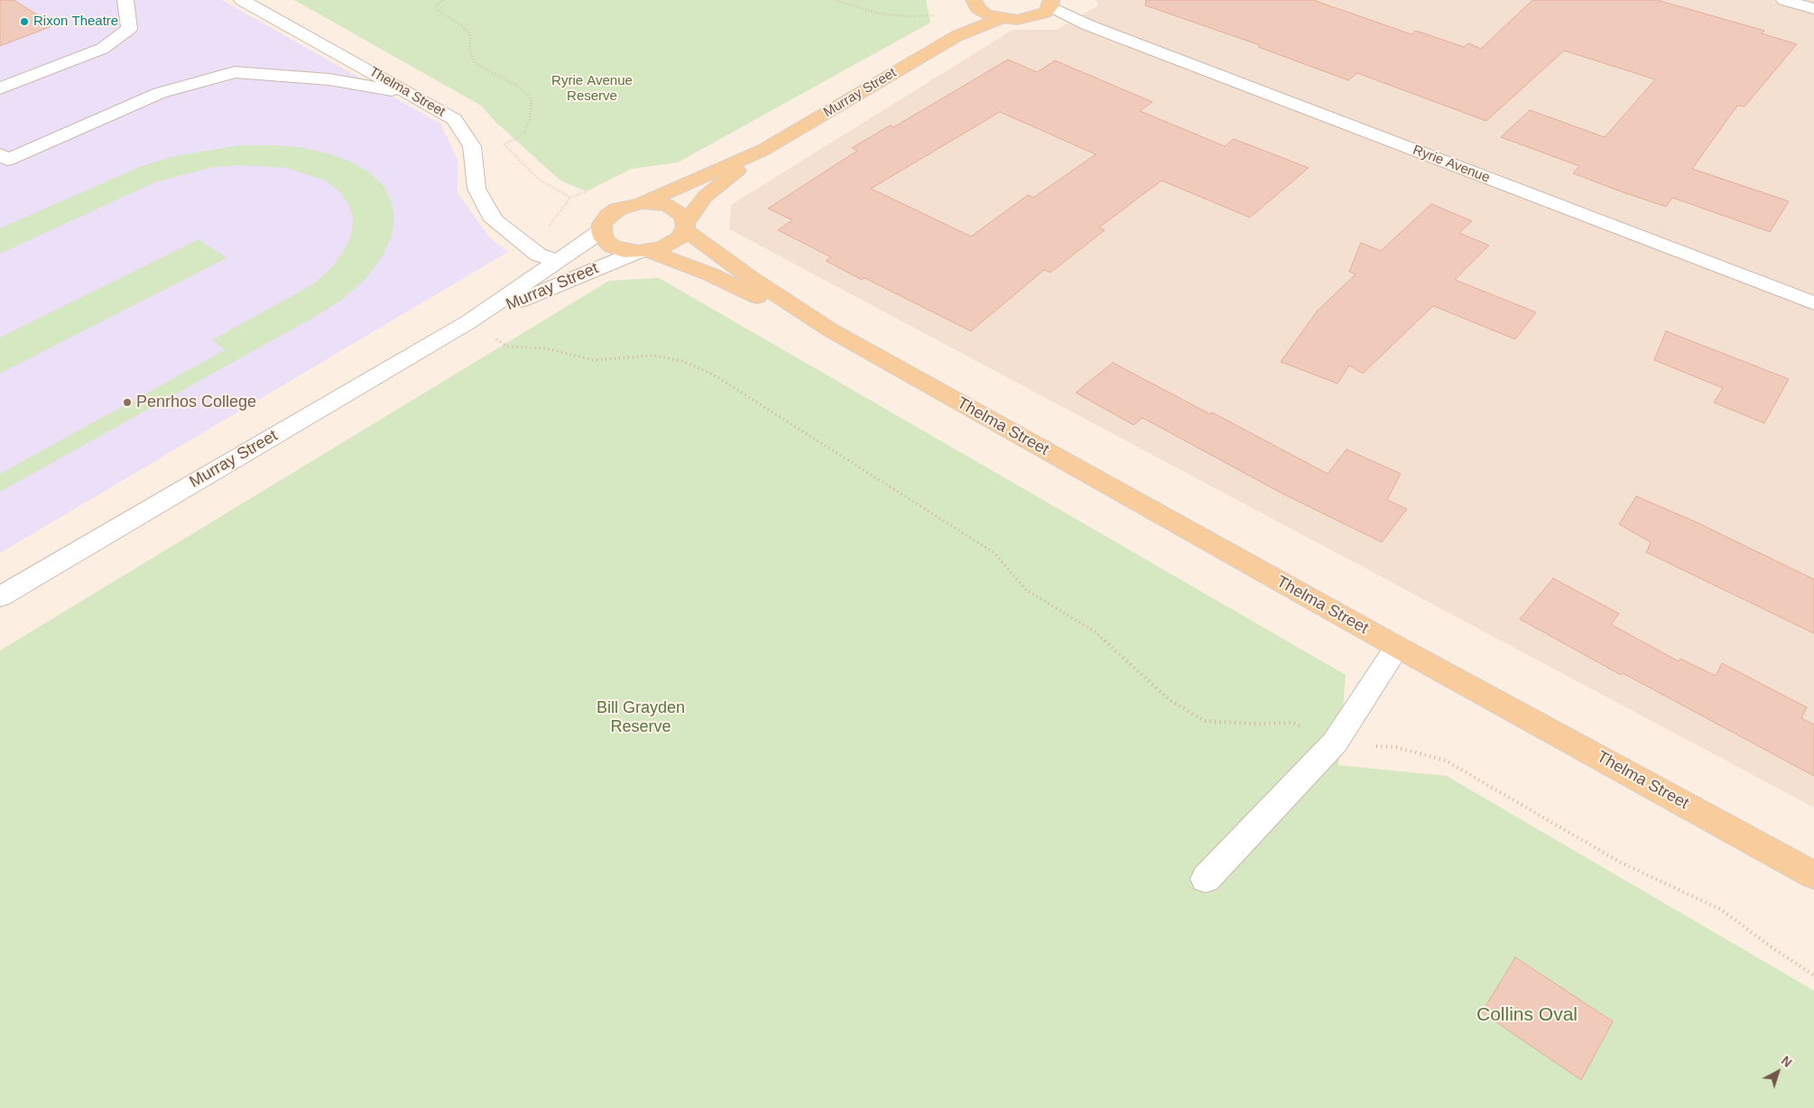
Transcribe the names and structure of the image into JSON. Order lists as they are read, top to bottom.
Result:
{
  "streets": {
    "main road": ["Thelma Street", "Murray Street"],
    "street": ["Ryrie Avenue"]
  },
  "crossings": [
    ["Thelma Street", "Murray Street"]
  ],
  "parks": ["Ryrie Avenue Reserve", "Bill Grayden Reserve", "Collins Oval"],
  "places": ["Rixon Theatre", "Penrhos College"],
  "north": "top right"
}
